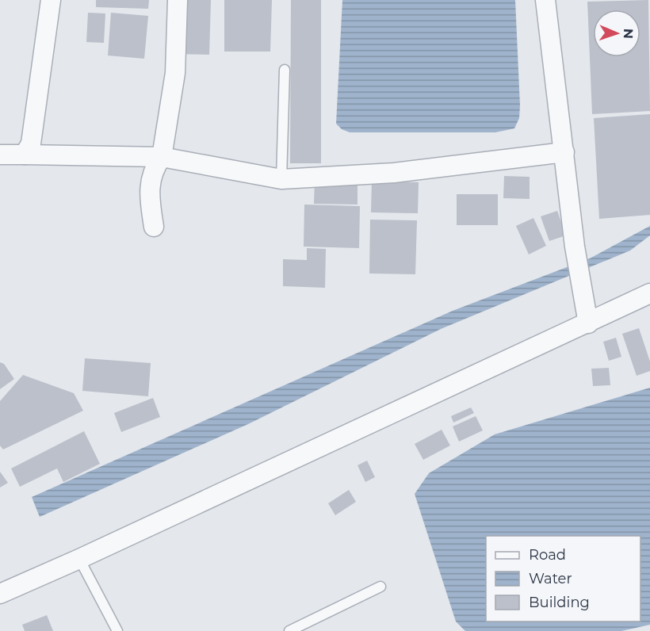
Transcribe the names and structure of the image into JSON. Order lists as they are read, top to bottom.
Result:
{
  "legend": ["Road", "Water", "Building"],
  "north": "right"
}
